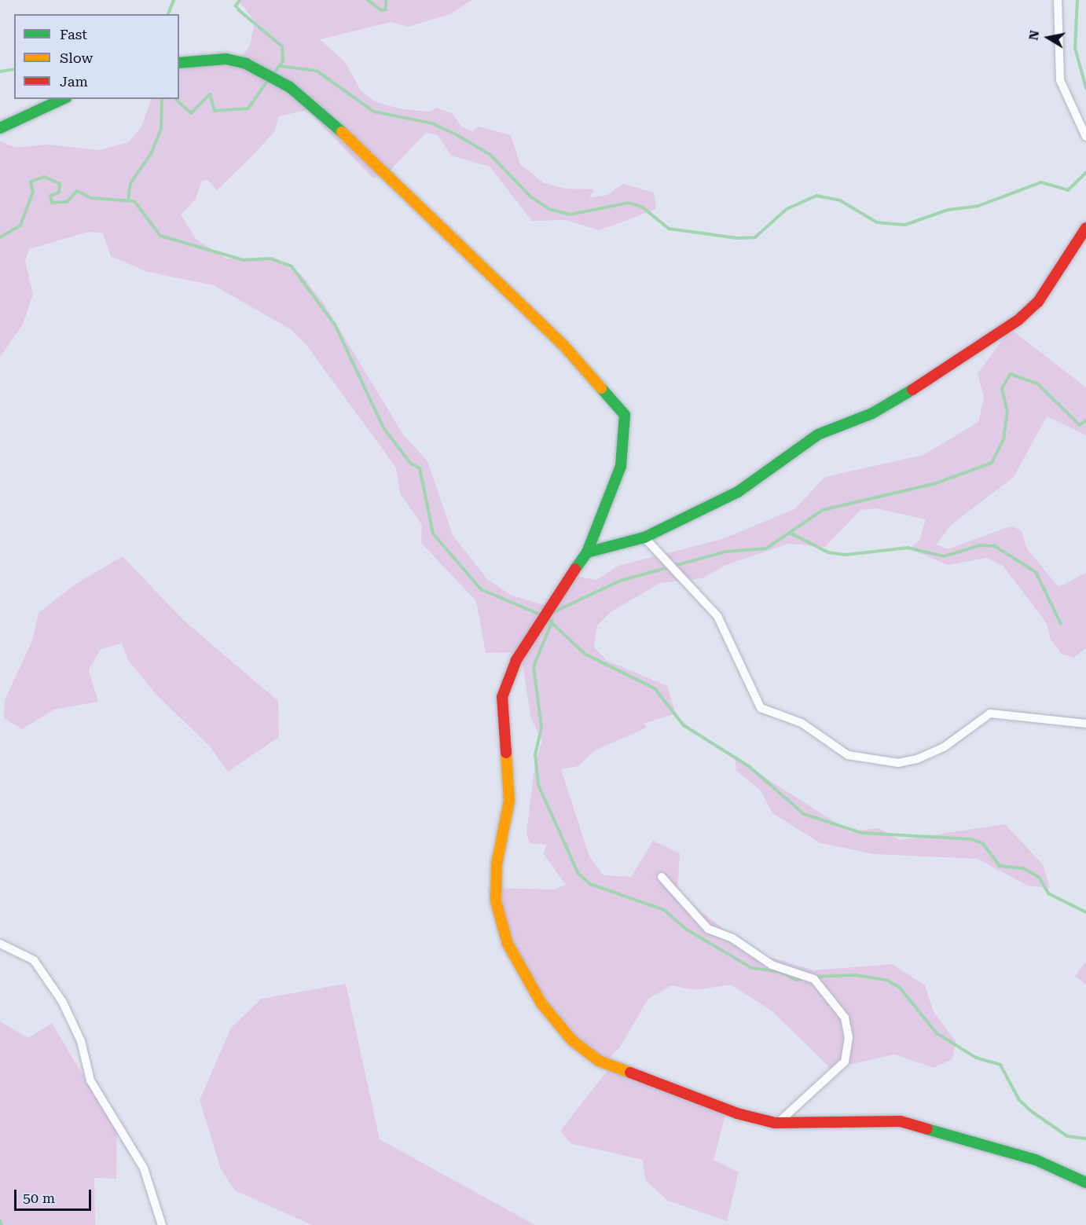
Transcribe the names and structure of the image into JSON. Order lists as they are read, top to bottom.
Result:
{
  "legend": ["Fast", "Slow", "Jam"],
  "scale_bar": "50 m",
  "north": "left"
}
